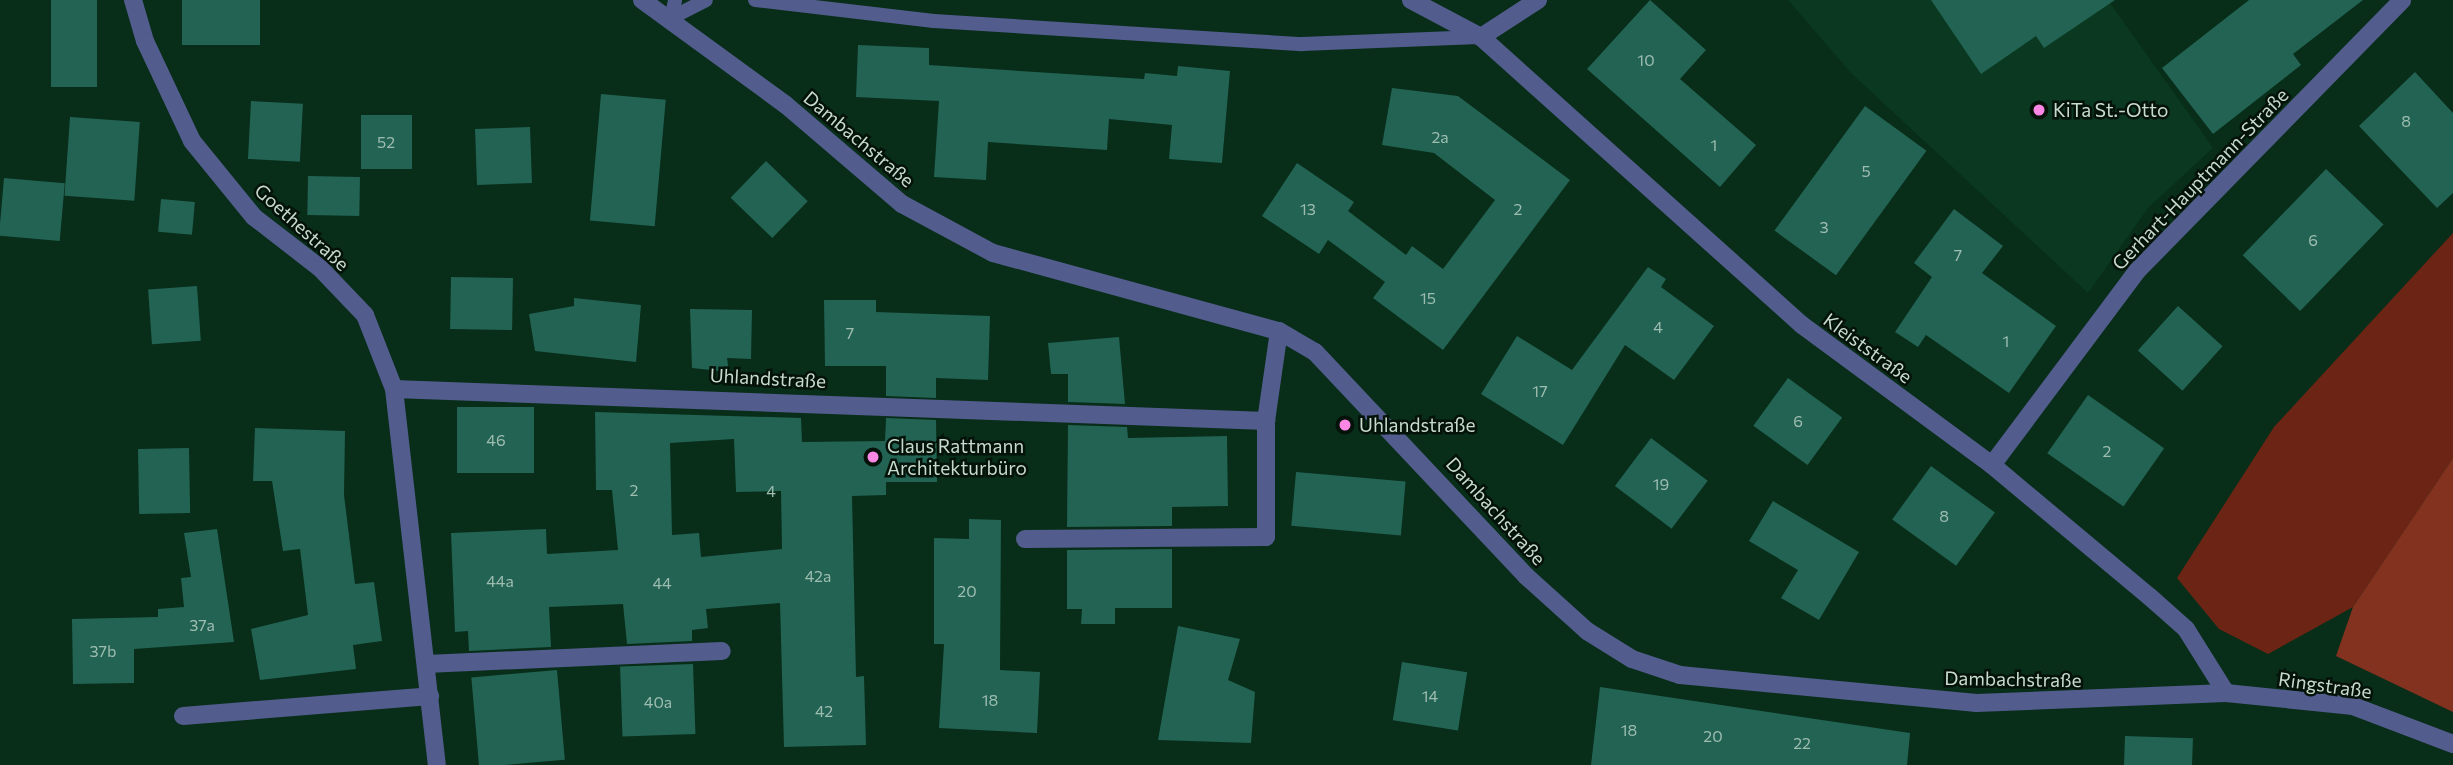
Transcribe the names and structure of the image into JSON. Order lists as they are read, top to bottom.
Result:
{
  "streets": {
    "street": [
      "Dambachstraße",
      "Gerhart-Hauptmann-Straße",
      "Goethestraße",
      "Kleiststraße",
      "Uhlandstraße",
      "Ringstraße"
    ]
  },
  "crossings": [
    ["Dambachstraße", "Kleiststraße"],
    ["Dambachstraße", "Ringstraße"],
    ["Gerhart-Hauptmann-Straße", "Kleiststraße"],
    ["Goethestraße", "Uhlandstraße"],
    ["Kleiststraße", "Ringstraße"]
  ],
  "places": ["KiTa St.-Otto", "Uhlandstraße", "Claus Rattmann Architekturbüro"],
  "house_numbers": [
    "10",
    "8",
    "2a",
    "52",
    "1",
    "5",
    "13",
    "2",
    "3",
    "6",
    "7",
    "15",
    "4",
    "7",
    "1",
    "17",
    "6",
    "46",
    "2",
    "19",
    "2",
    "4",
    "8",
    "42a",
    "44a",
    "44",
    "20",
    "37a",
    "37b",
    "14",
    "18",
    "40a",
    "42",
    "18",
    "20",
    "22"
  ]
}
